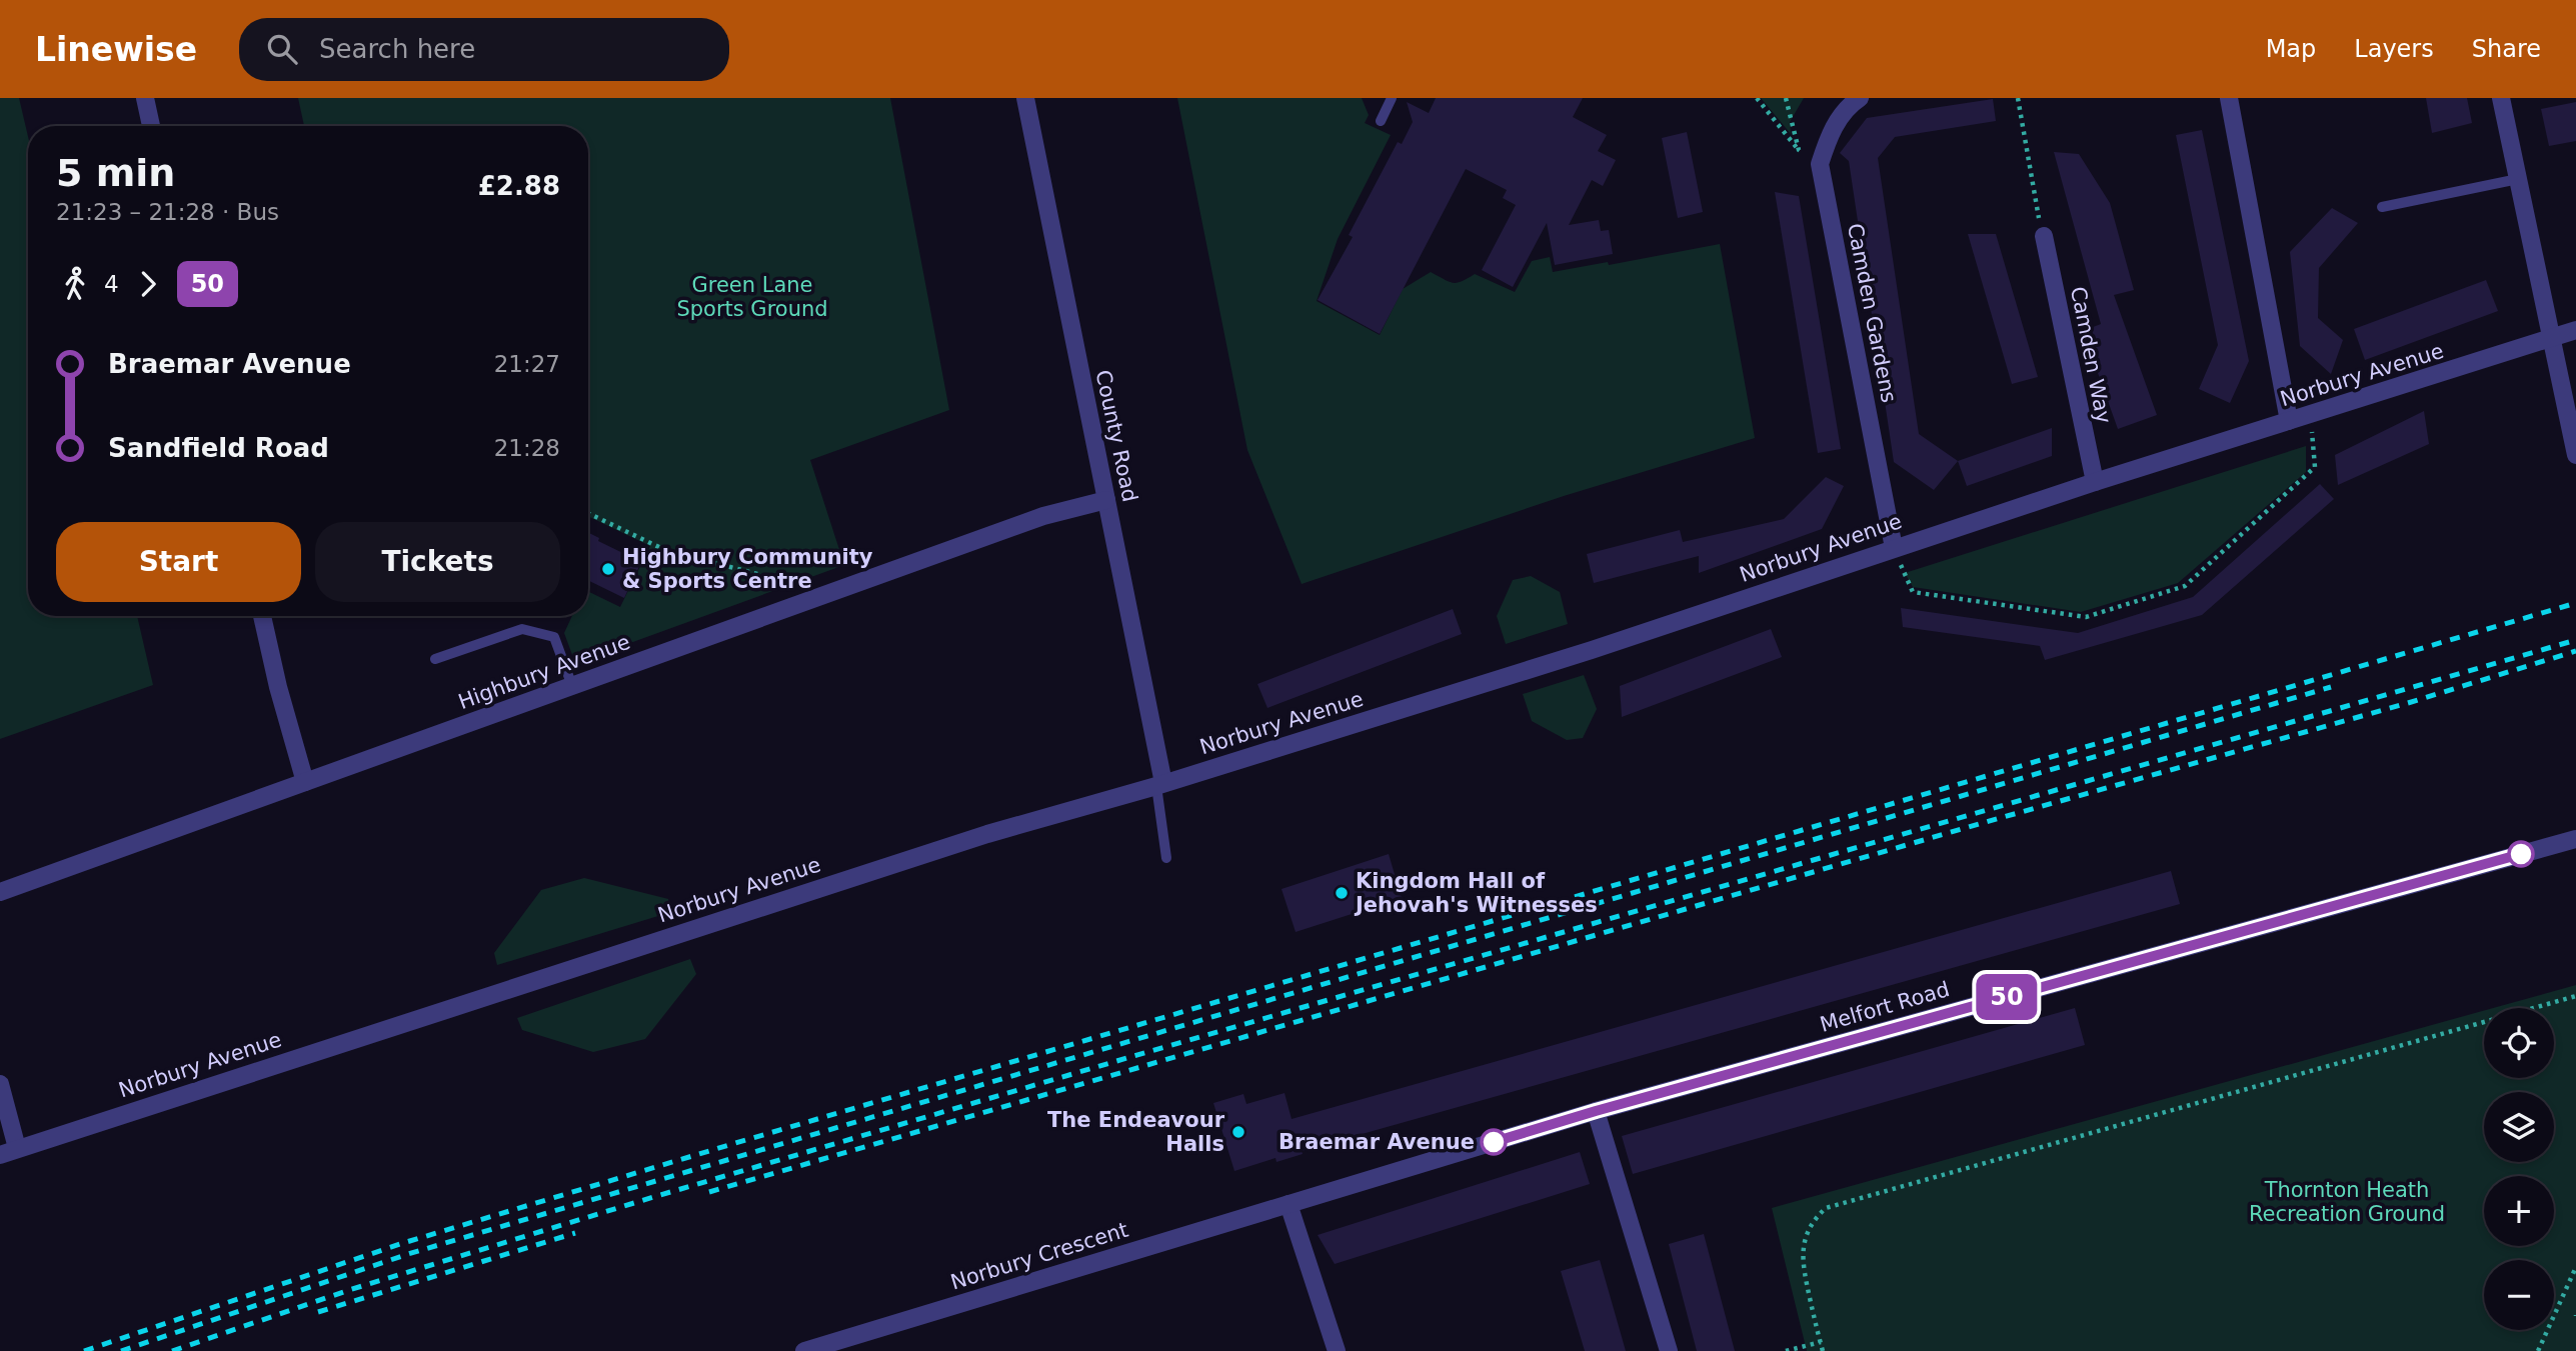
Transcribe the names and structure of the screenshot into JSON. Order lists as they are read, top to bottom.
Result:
{
  "streets": {
    "street": [
      "Camden Gardens",
      "Camden Way",
      "Norbury Avenue",
      "County Road",
      "Highbury Avenue",
      "Melfort Road",
      "Norbury Crescent"
    ]
  },
  "crossings": [
    ["Camden Gardens", "Norbury Avenue"],
    ["Camden Way", "Norbury Avenue"],
    ["Norbury Avenue", "County Road"],
    ["County Road", "Highbury Avenue"],
    ["Melfort Road", "Norbury Crescent"]
  ],
  "parks": ["Green Lane Sports Ground", "Thornton Heath Recreation Ground"],
  "places": [
    "Highbury Community & Sports Centre",
    "Kingdom Hall of Jehovah's Witnesses",
    "The Endeavour Halls",
    "Braemar Avenue"
  ],
  "lines": ["bus line 50"],
  "page": {
    "header": "Linewise",
    "search": "Search here",
    "nav": ["Map", "Layers", "Share"],
    "on_map": "50",
    "heading": ["5 min", "21:23 – 21:28 · Bus", "£2.88"],
    "legs": ["4", "50"],
    "list": [
      {
        "name": "Braemar Avenue",
        "value": "21:27"
      },
      {
        "name": "Sandfield Road",
        "value": "21:28"
      }
    ],
    "buttons": ["Start", "Tickets"],
    "map_buttons": ["+", "−"]
  }
}
